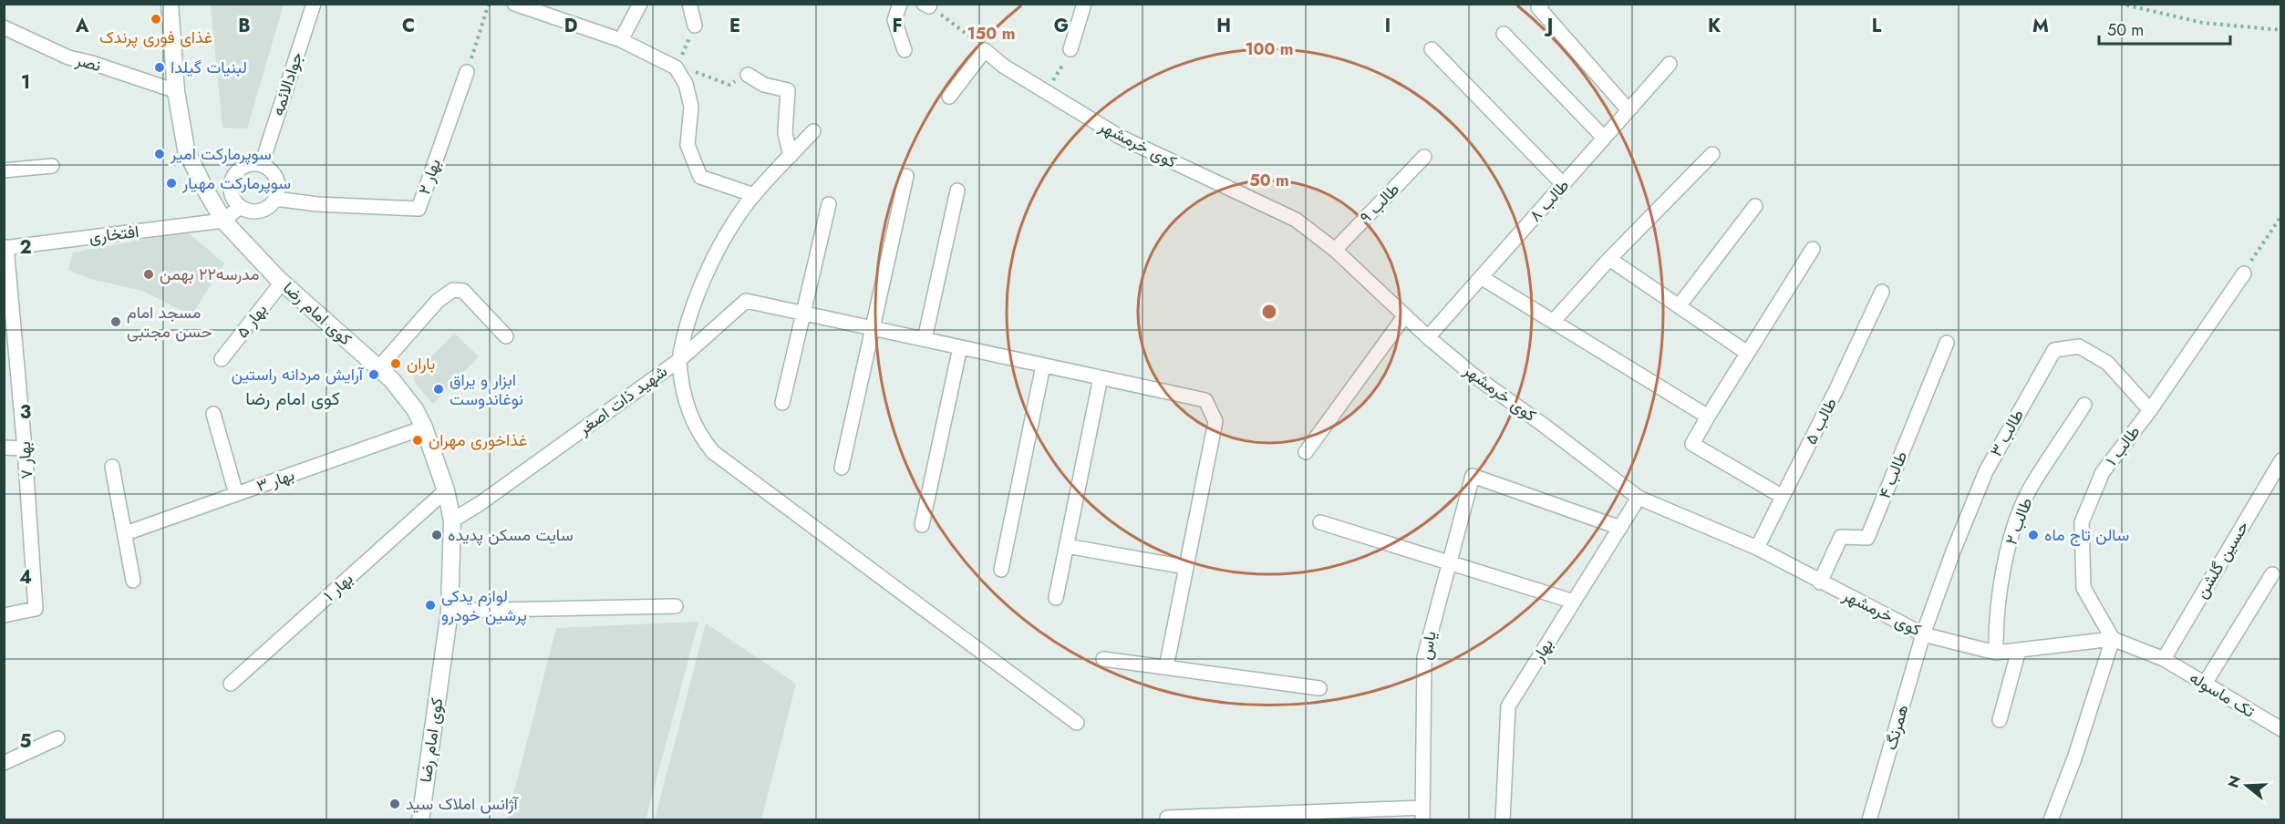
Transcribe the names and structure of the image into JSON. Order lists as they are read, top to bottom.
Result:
{
  "streets": {
    "main road": ["کوی امام رضا"],
    "street": [
      "نصر",
      "جوادالائمه",
      "کوی خرمشهر",
      "بهار ۲",
      "طالب ۸",
      "طالب ۹",
      "افتخاری",
      "بهار ۵",
      "شهید ذات اصغر",
      "طالب ۵",
      "طالب ۳",
      "طالب ۱",
      "بهار ۷",
      "طالب ۴",
      "بهار ۳",
      "طالب ۲",
      "حسین گلشن",
      "بهار ۱",
      "یاس",
      "بهار",
      "تک ماسوله",
      "همرنگ"
    ]
  },
  "crossings": [
    ["نصر", "کوی امام رضا"],
    ["جوادالائمه", "بهار ۲"],
    ["کوی خرمشهر", "طالب ۸"],
    ["کوی خرمشهر", "طالب ۹"],
    ["کوی خرمشهر", "طالب ۵"],
    ["کوی خرمشهر", "طالب ۳"],
    ["کوی خرمشهر", "طالب ۱"],
    ["کوی خرمشهر", "طالب ۴"],
    ["کوی خرمشهر", "طالب ۲"],
    ["کوی خرمشهر", "حسین گلشن"],
    ["کوی خرمشهر", "بهار"],
    ["کوی خرمشهر", "تک ماسوله"],
    ["کوی خرمشهر", "همرنگ"],
    ["افتخاری", "کوی امام رضا"],
    ["افتخاری", "بهار ۷"],
    ["کوی امام رضا", "بهار ۵"],
    ["کوی امام رضا", "شهید ذات اصغر"],
    ["کوی امام رضا", "بهار ۳"],
    ["کوی امام رضا", "بهار ۱"],
    ["طالب ۳", "طالب ۱"],
    ["طالب ۳", "همرنگ"],
    ["حسین گلشن", "تک ماسوله"],
    ["یاس", "بهار"]
  ],
  "districts": ["کوی امام رضا"],
  "places": [
    "غذای فوری پرندک",
    "لبنیات گیلدا",
    "سوپرمارکت امیر",
    "سوپرمارکت مهیار",
    "مدرسه۲۲ بهمن",
    "مسجد امام حسن مجتبی",
    "باران",
    "آرایش مردانه راستین",
    "ابزار و یراق نوغاندوست",
    "غذاخوری مهران",
    "سایت مسکن پدیده",
    "سالن تاج ماه",
    "لوازم یدکی پرشین خودرو",
    "آژانس املاک سید"
  ],
  "scale_bar": "50 m",
  "north": "left",
  "grid": {
    "columns": [
      "A",
      "B",
      "C",
      "D",
      "E",
      "F",
      "G",
      "H",
      "I",
      "J",
      "K",
      "L",
      "M"
    ],
    "rows": [
      "1",
      "2",
      "3",
      "4",
      "5"
    ]
  },
  "rings": ["150 m", "100 m", "50 m"]
}
